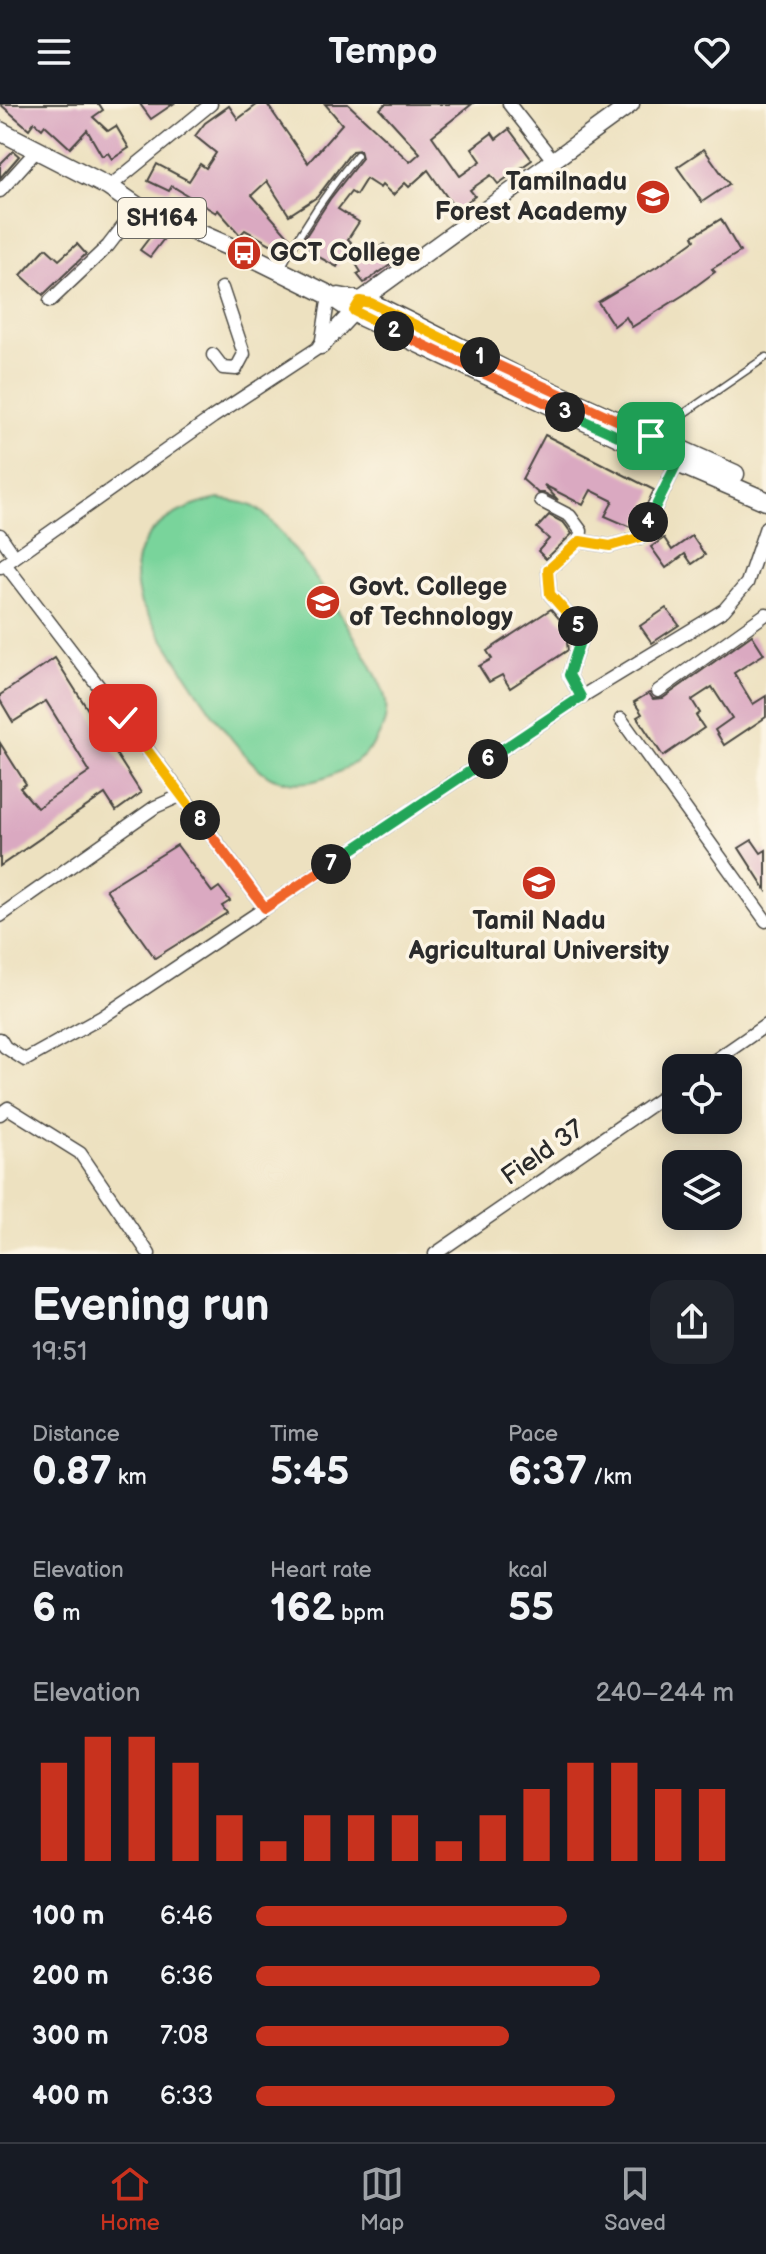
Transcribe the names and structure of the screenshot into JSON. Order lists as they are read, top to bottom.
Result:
{
  "streets": {
    "main road": ["SH164"],
    "street": ["Field 37"]
  },
  "places": {
    "school or university": ["Tamilnadu Forest Academy", "Govt. College of Technology", "Tamil Nadu Agricultural University"],
    "bus stop": ["GCT College"]
  },
  "page": {
    "header": "Tempo",
    "pins": [
      "2",
      "1",
      "3",
      "4",
      "5",
      "6",
      "8",
      "7"
    ],
    "heading": ["Evening run", "19:51"],
    "stats": [
      ["Distance", "0.87 km"],
      ["Time", "5:45"],
      ["Pace", "6:37 /km"],
      ["Elevation", "6 m"],
      ["Heart rate", "162 bpm"],
      ["kcal", "55"]
    ],
    "chart": ["Elevation", "240–244 m"],
    "list": [
      {
        "name": "100 m",
        "note": "6:46"
      },
      {
        "name": "200 m",
        "note": "6:36"
      },
      {
        "name": "300 m",
        "note": "7:08"
      },
      {
        "name": "400 m",
        "note": "6:33"
      }
    ],
    "tabs": ["Home", "Map", "Saved"]
  }
}
